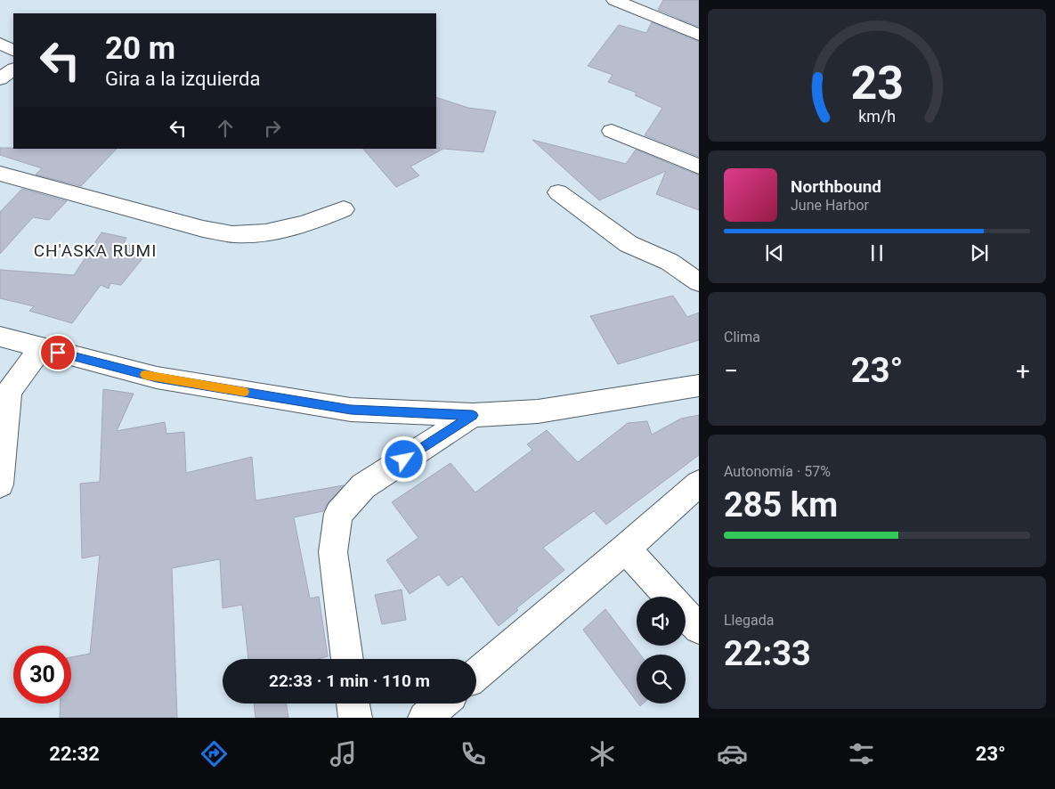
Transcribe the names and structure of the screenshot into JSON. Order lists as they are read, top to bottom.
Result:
{
  "districts": ["CH'ASKA RUMI"],
  "page": {
    "turn": ["20 m", "Gira a la izquierda"],
    "song": ["Northbound", "June Harbor"],
    "tile": [
      "Clima",
      ["Autonomía · 57%", "285 km"],
      ["Llegada", "22:33"]
    ],
    "heat": ["−", "23°", "+"],
    "limit": "30",
    "trip": "22:33 · 1 min · 110 m",
    "tabs": ["22:32", "23°"],
    "gauge": ["23", "km/h"]
  }
}
